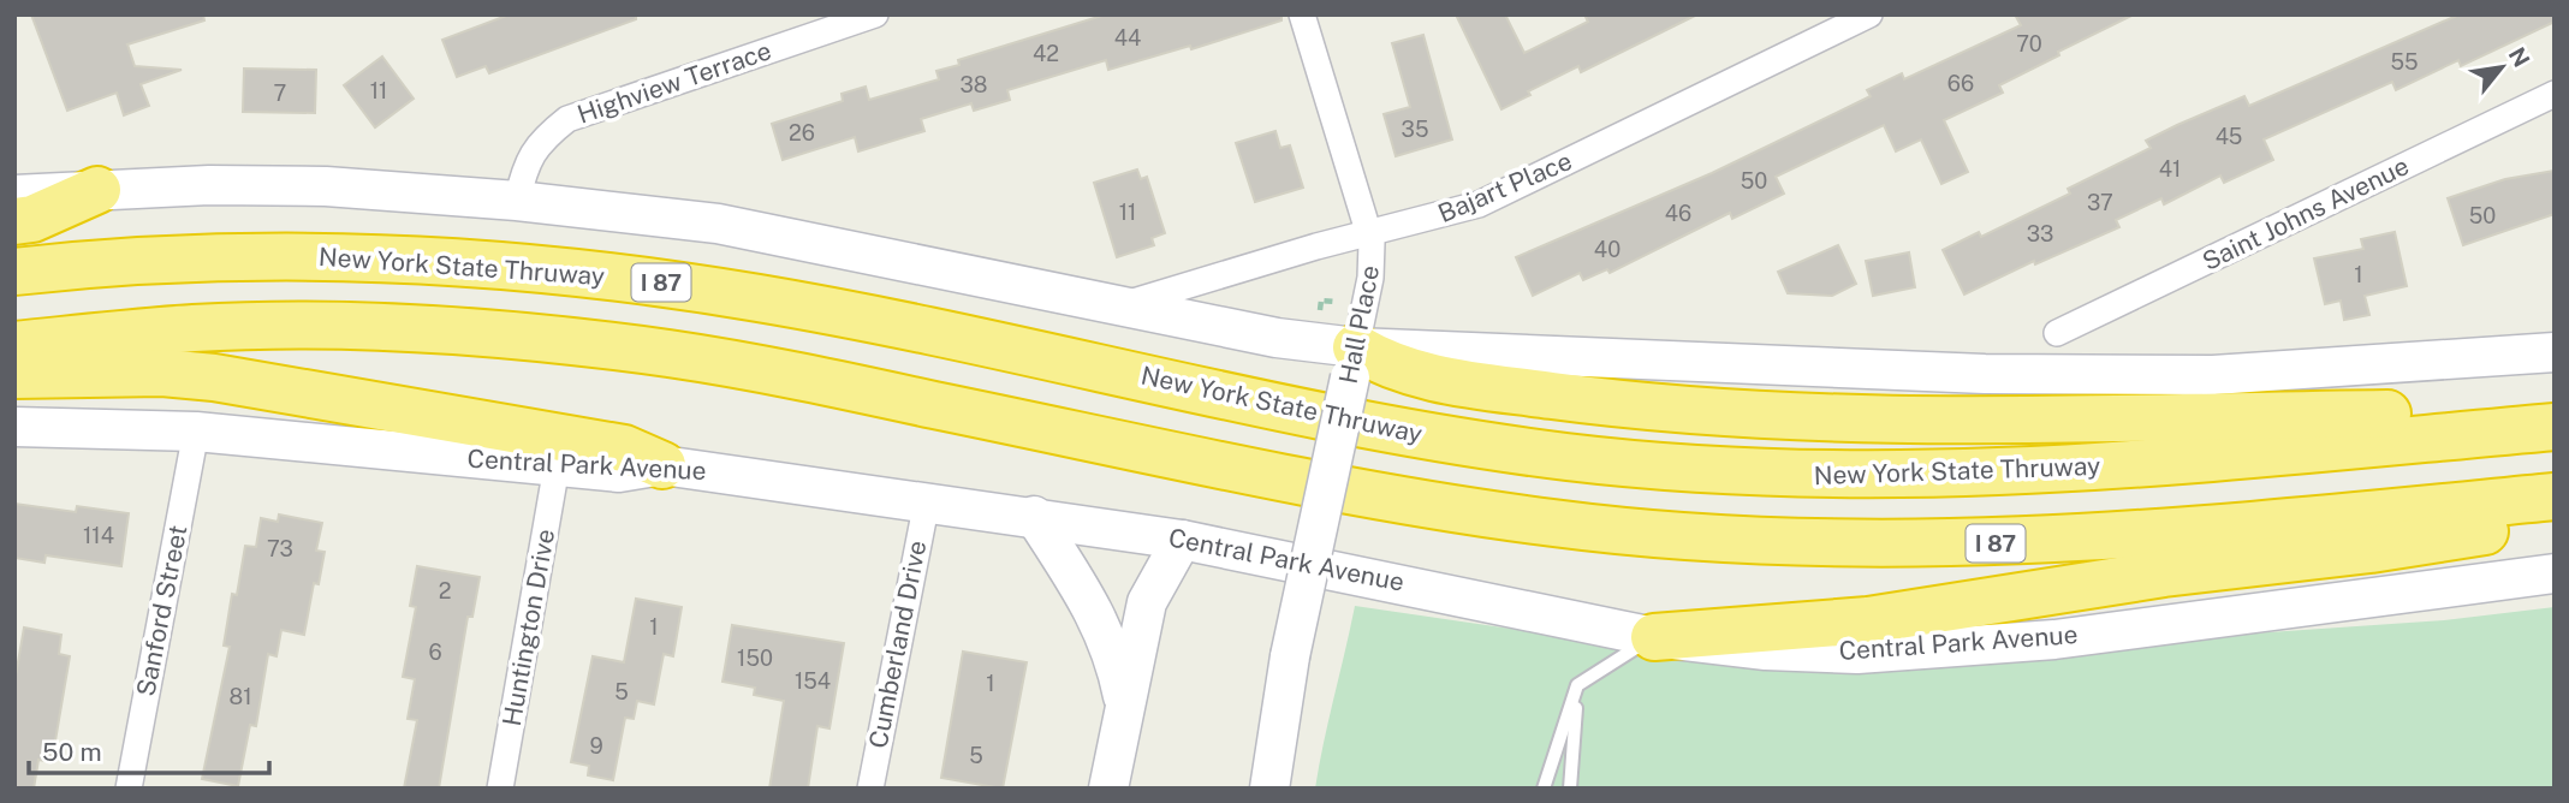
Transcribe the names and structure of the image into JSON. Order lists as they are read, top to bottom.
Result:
{
  "streets": {
    "highway": ["New York State Thruway", "I 87"],
    "main road": ["Hall Place", "Central Park Avenue"],
    "street": [
      "Highview Terrace",
      "Bajart Place",
      "Saint Johns Avenue",
      "Sanford Street",
      "Huntington Drive",
      "Cumberland Drive"
    ]
  },
  "crossings": [
    ["Bajart Place", "Hall Place"],
    ["Central Park Avenue", "Sanford Street"],
    ["Central Park Avenue", "Huntington Drive"],
    ["Central Park Avenue", "Cumberland Drive"]
  ],
  "house_numbers": [
    "44",
    "70",
    "42",
    "55",
    "66",
    "38",
    "11",
    "7",
    "35",
    "26",
    "45",
    "41",
    "50",
    "37",
    "11",
    "46",
    "50",
    "33",
    "40",
    "1",
    "114",
    "73",
    "2",
    "1",
    "6",
    "150",
    "154",
    "1",
    "5",
    "81",
    "9",
    "5"
  ],
  "scale_bar": "50 m",
  "north": "top right"
}
